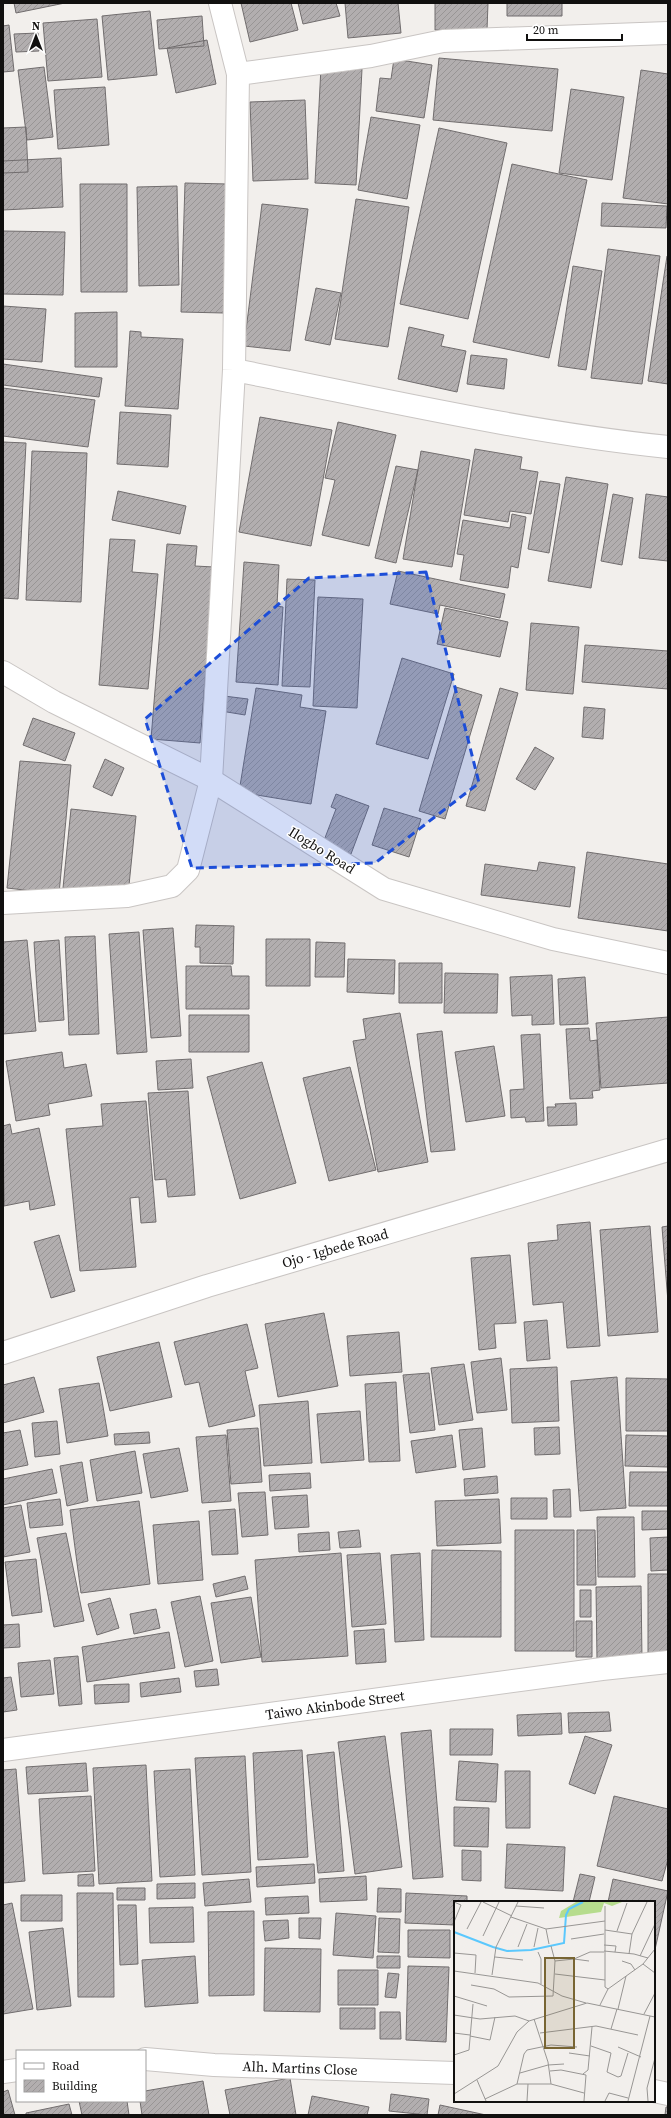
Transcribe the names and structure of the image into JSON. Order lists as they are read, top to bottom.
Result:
{
  "streets": {
    "street": [
      "Ilogbo Road",
      "Ojo - Igbede Road",
      "Taiwo Akinbode Street",
      "Alh. Martins Close"
    ]
  },
  "legend": ["Road", "Building"],
  "scale_bar": "20 m",
  "north": "top"
}
